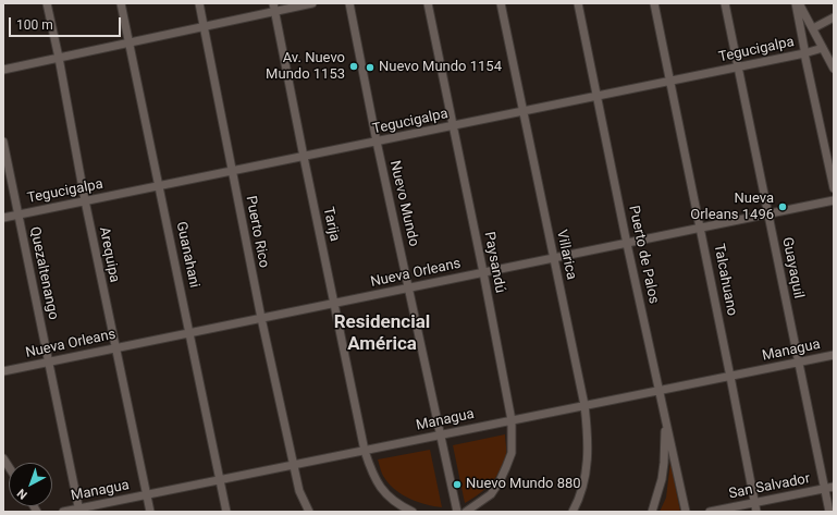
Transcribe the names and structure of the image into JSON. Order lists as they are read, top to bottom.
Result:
{
  "streets": {
    "street": [
      "Tegucigalpa",
      "Nuevo Mundo",
      "Tarija",
      "Puerto Rico",
      "Arequipa",
      "Guanahani",
      "Villarica",
      "Puerto de Palos",
      "Paysandú",
      "Guayaquil",
      "Quezaltenango",
      "Nueva Orleans",
      "Talcahuano",
      "Managua",
      "San Salvador"
    ]
  },
  "crossings": [
    ["Tegucigalpa", "Nuevo Mundo"],
    ["Tegucigalpa", "Tarija"],
    ["Tegucigalpa", "Puerto Rico"],
    ["Tegucigalpa", "Arequipa"],
    ["Tegucigalpa", "Guanahani"],
    ["Tegucigalpa", "Villarica"],
    ["Tegucigalpa", "Puerto de Palos"],
    ["Tegucigalpa", "Paysandú"],
    ["Tegucigalpa", "Guayaquil"],
    ["Tegucigalpa", "Quezaltenango"],
    ["Tegucigalpa", "Talcahuano"],
    ["Nuevo Mundo", "Nueva Orleans"],
    ["Nuevo Mundo", "Managua"],
    ["Tarija", "Nueva Orleans"],
    ["Tarija", "Managua"],
    ["Puerto Rico", "Nueva Orleans"],
    ["Puerto Rico", "Managua"],
    ["Arequipa", "Nueva Orleans"],
    ["Arequipa", "Managua"],
    ["Guanahani", "Nueva Orleans"],
    ["Guanahani", "Managua"],
    ["Villarica", "Nueva Orleans"],
    ["Villarica", "Managua"],
    ["Puerto de Palos", "Nueva Orleans"],
    ["Puerto de Palos", "Managua"],
    ["Paysandú", "Nueva Orleans"],
    ["Paysandú", "Managua"],
    ["Guayaquil", "Nueva Orleans"],
    ["Guayaquil", "Managua"],
    ["Guayaquil", "San Salvador"],
    ["Quezaltenango", "Nueva Orleans"],
    ["Quezaltenango", "Managua"],
    ["Nueva Orleans", "Talcahuano"],
    ["Talcahuano", "Managua"],
    ["Talcahuano", "San Salvador"]
  ],
  "districts": ["Residencial América"],
  "places": [
    "Av. Nuevo Mundo 1153",
    "Nuevo Mundo 1154",
    "Nueva Orleans 1496",
    "Nuevo Mundo 880"
  ],
  "scale_bar": "100 m",
  "north": "bottom left"
}
